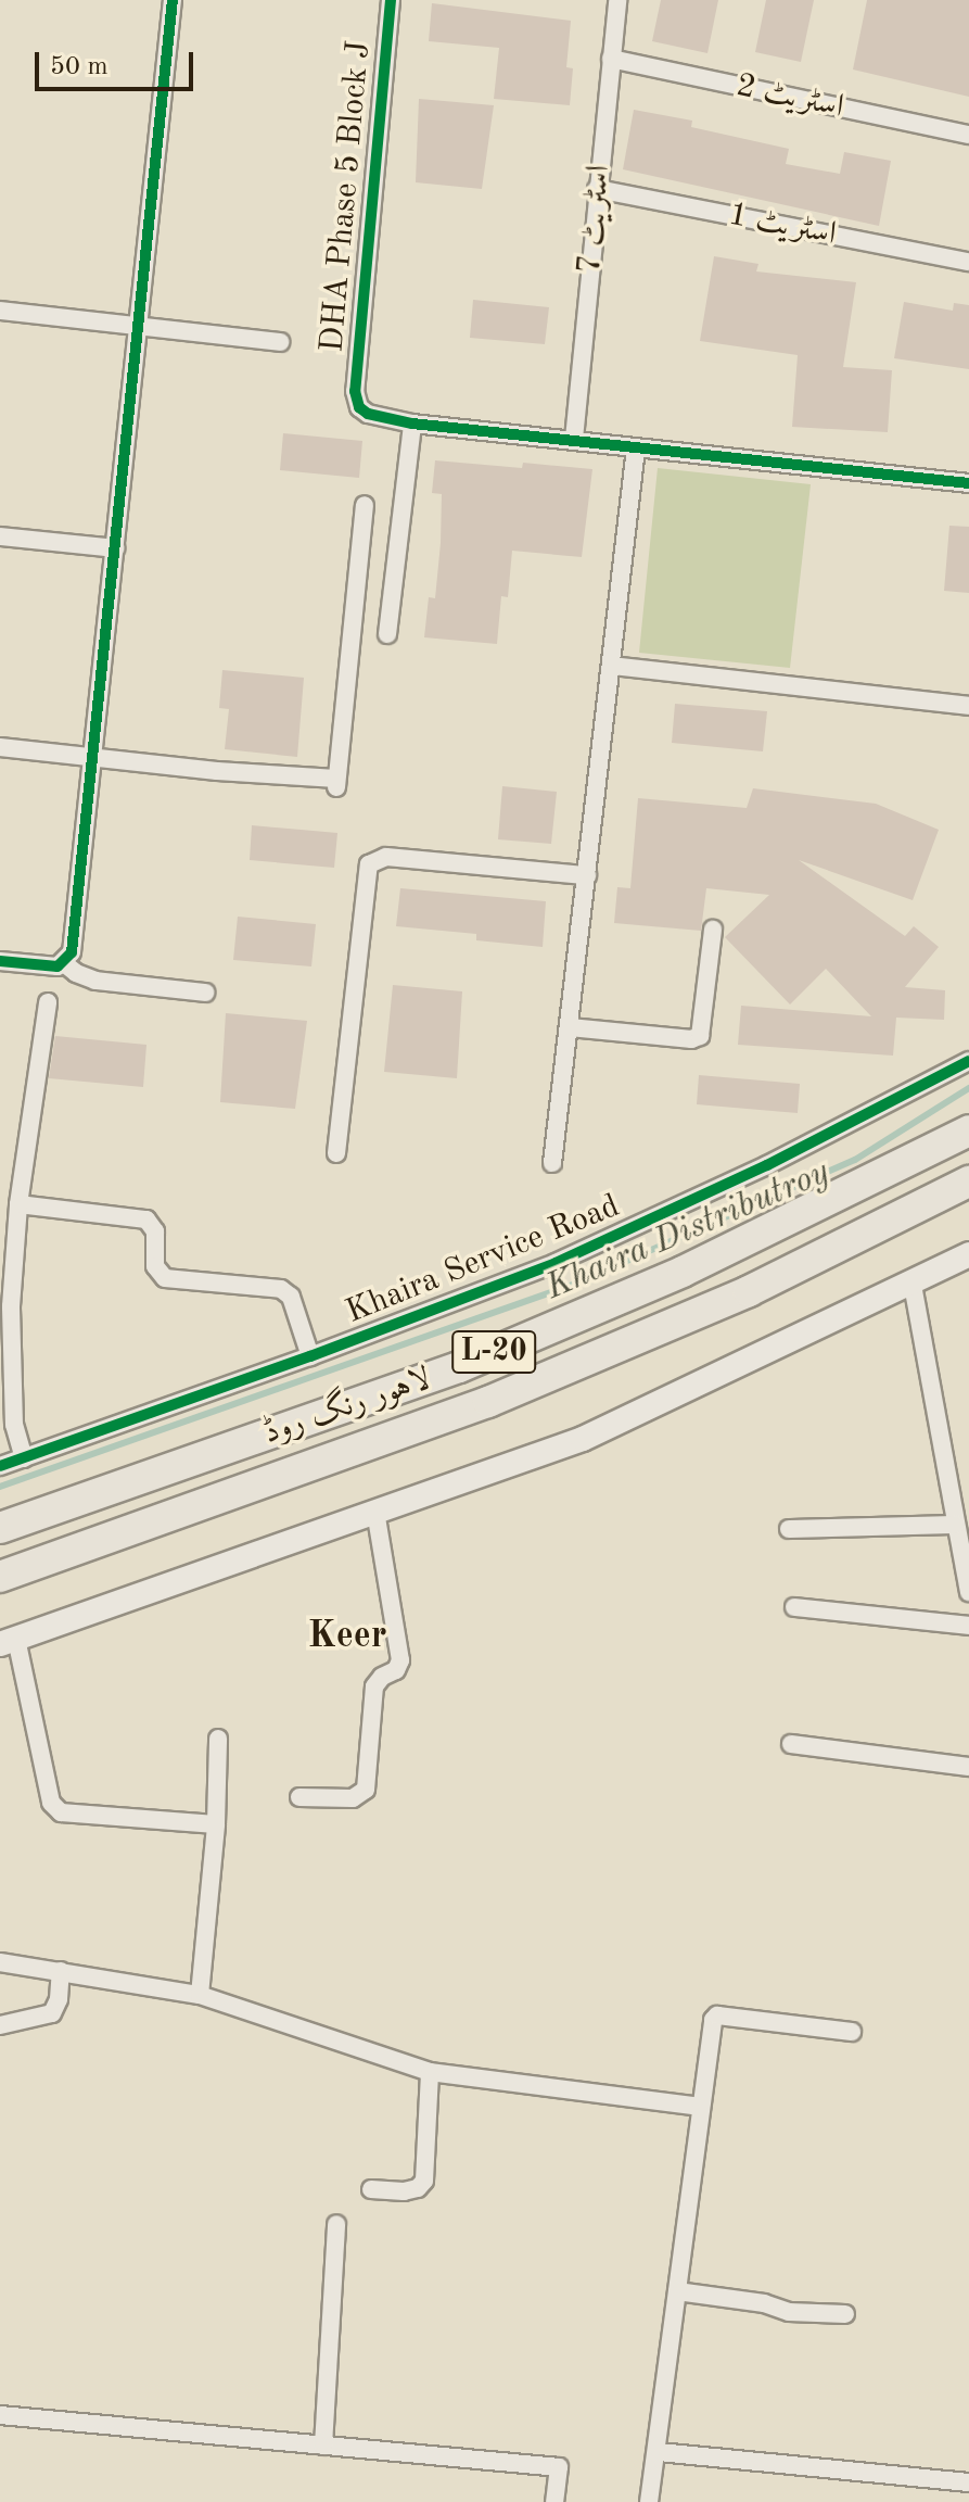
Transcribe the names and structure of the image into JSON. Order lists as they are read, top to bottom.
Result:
{
  "streets": {
    "highway": ["L-20", "لاہور رنگ روڈ"],
    "street": [
      "اسٹریٹ 2",
      "DHA Phase 5 Block J",
      "اسٹریٹ 7",
      "اسٹریٹ 1",
      "Khaira Service Road"
    ]
  },
  "crossings": [
    ["اسٹریٹ 2", "اسٹریٹ 7"],
    ["اسٹریٹ 7", "اسٹریٹ 1"]
  ],
  "districts": ["Keer"],
  "water": ["Khaira Distributroy"],
  "scale_bar": "50 m"
}
